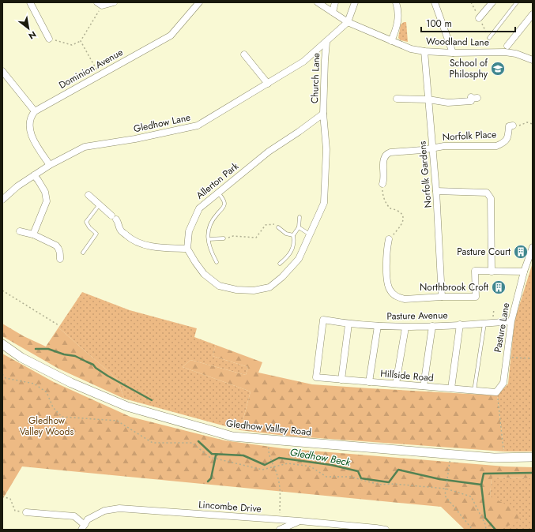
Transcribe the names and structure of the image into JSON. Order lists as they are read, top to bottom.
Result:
{
  "streets": {
    "street": [
      "Woodland Lane",
      "Dominion Avenue",
      "Church Lane",
      "Gledhow Lane",
      "Norfolk Place",
      "Norfolk Gardens",
      "Allerton Park",
      "Pasture Avenue",
      "Pasture Lane",
      "Hillside Road",
      "Gledhow Valley Road",
      "Lincombe Drive"
    ]
  },
  "crossings": [
    ["Woodland Lane", "Gledhow Lane"],
    ["Woodland Lane", "Norfolk Gardens"],
    ["Church Lane", "Gledhow Lane"],
    ["Church Lane", "Allerton Park"],
    ["Norfolk Place", "Norfolk Gardens"],
    ["Pasture Avenue", "Pasture Lane"],
    ["Pasture Avenue", "Hillside Road"],
    ["Pasture Lane", "Hillside Road"]
  ],
  "water": ["Gledhow Beck"],
  "parks": ["Gledhow Valley Woods"],
  "places": {
    "school or university": ["School of Philosphy"],
    "building": ["Pasture Court", "Northbrook Croft"]
  },
  "scale_bar": "100 m",
  "north": "bottom right"
}
